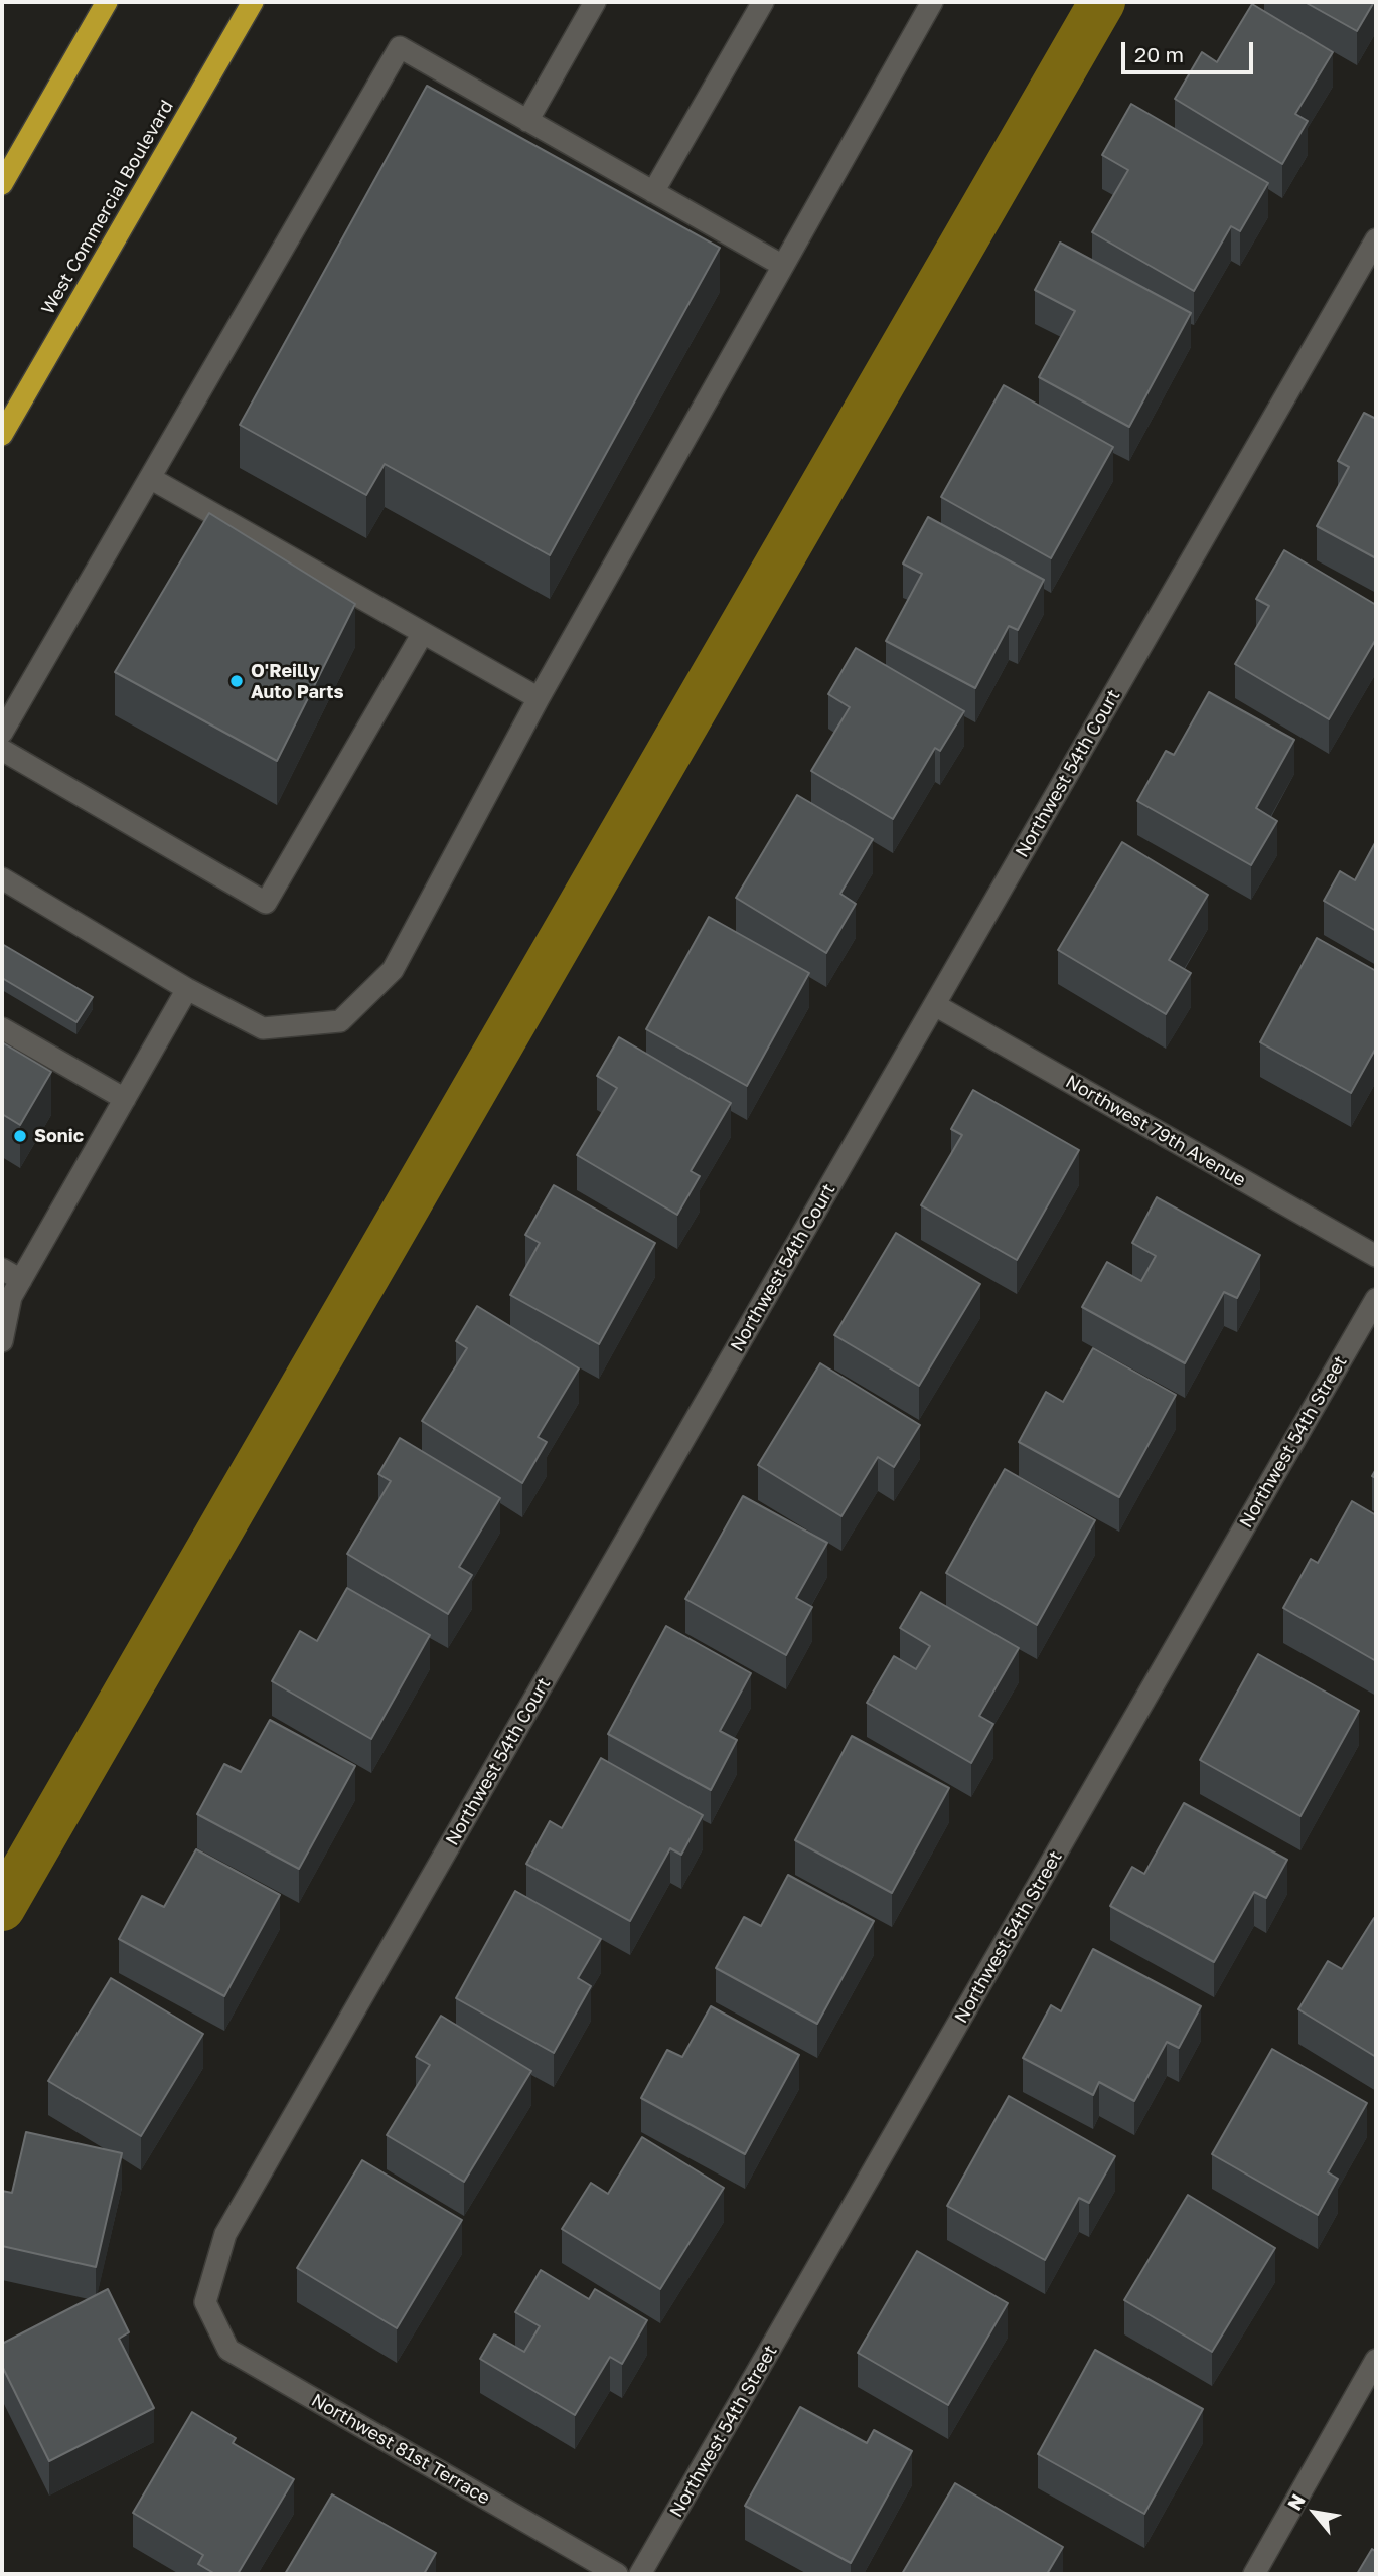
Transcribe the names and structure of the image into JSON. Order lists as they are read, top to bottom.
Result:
{
  "streets": {
    "highway": ["West Commercial Boulevard"],
    "street": [
      "Northwest 54th Court",
      "Northwest 79th Avenue",
      "Northwest 54th Street",
      "Northwest 81st Terrace"
    ]
  },
  "crossings": [
    ["Northwest 54th Court", "Northwest 79th Avenue"],
    ["Northwest 54th Court", "Northwest 81st Terrace"]
  ],
  "places": ["O'Reilly Auto Parts", "Sonic"],
  "scale_bar": "20 m",
  "north": "top left"
}
